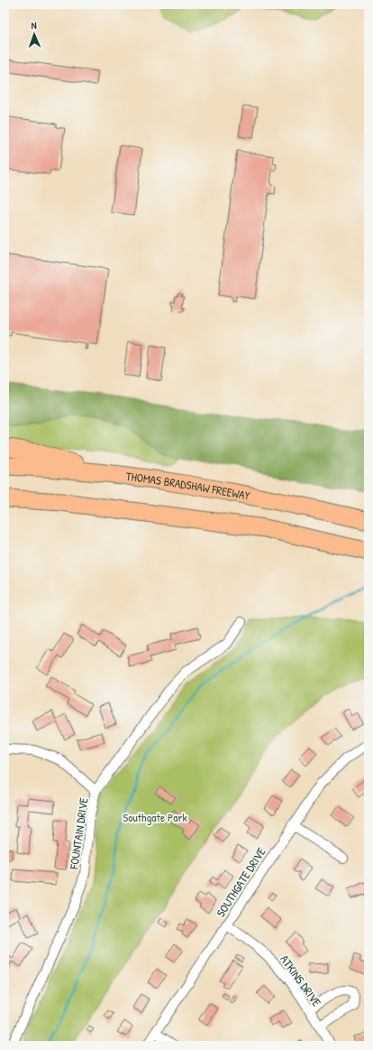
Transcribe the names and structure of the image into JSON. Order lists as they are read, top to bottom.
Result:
{
  "streets": {
    "highway": ["THOMAS BRADSHAW FREEWAY"],
    "street": ["FOUNTAIN DRIVE", "SOUTHGATE DRIVE", "ATKINS DRIVE"]
  },
  "crossings": [
    ["SOUTHGATE DRIVE", "ATKINS DRIVE"]
  ],
  "parks": ["Southgate Park"],
  "north": "top"
}
